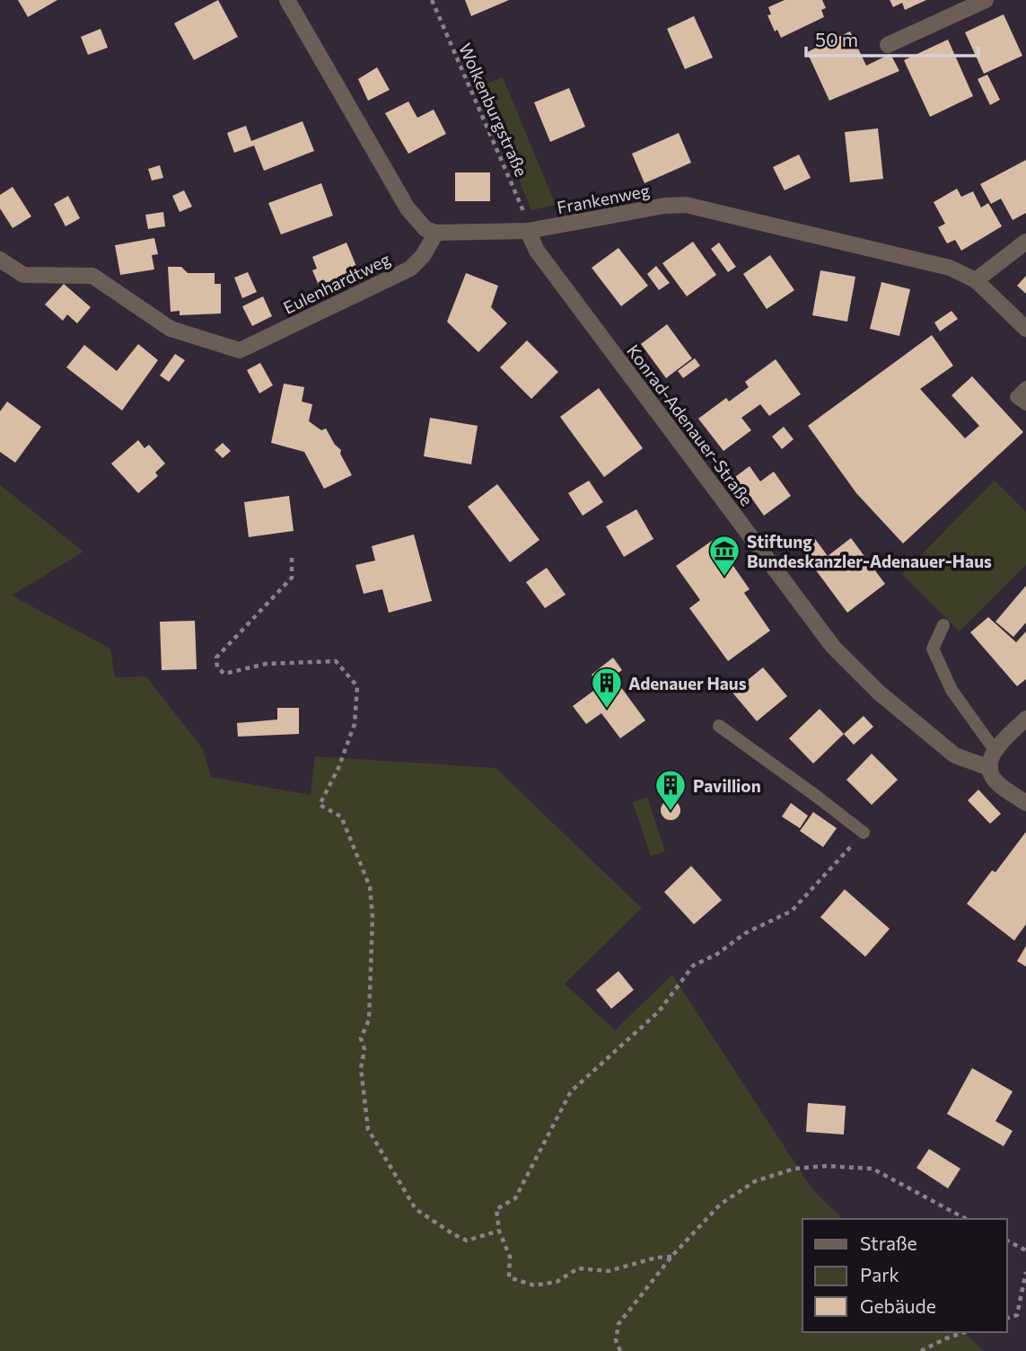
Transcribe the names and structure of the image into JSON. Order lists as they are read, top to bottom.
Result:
{
  "streets": {
    "street": ["Frankenweg", "Eulenhardtweg", "Konrad-Adenauer-Straße"],
    "path": ["Wolkenburgstraße"]
  },
  "crossings": [
    ["Wolkenburgstraße", "Frankenweg"],
    ["Wolkenburgstraße", "Konrad-Adenauer-Straße"],
    ["Frankenweg", "Eulenhardtweg"],
    ["Frankenweg", "Konrad-Adenauer-Straße"]
  ],
  "places": {
    "museum": ["Stiftung Bundeskanzler-Adenauer-Haus"],
    "building": ["Adenauer Haus", "Pavillion"]
  },
  "legend": ["Straße", "Park", "Gebäude"],
  "scale_bar": "50 m"
}
